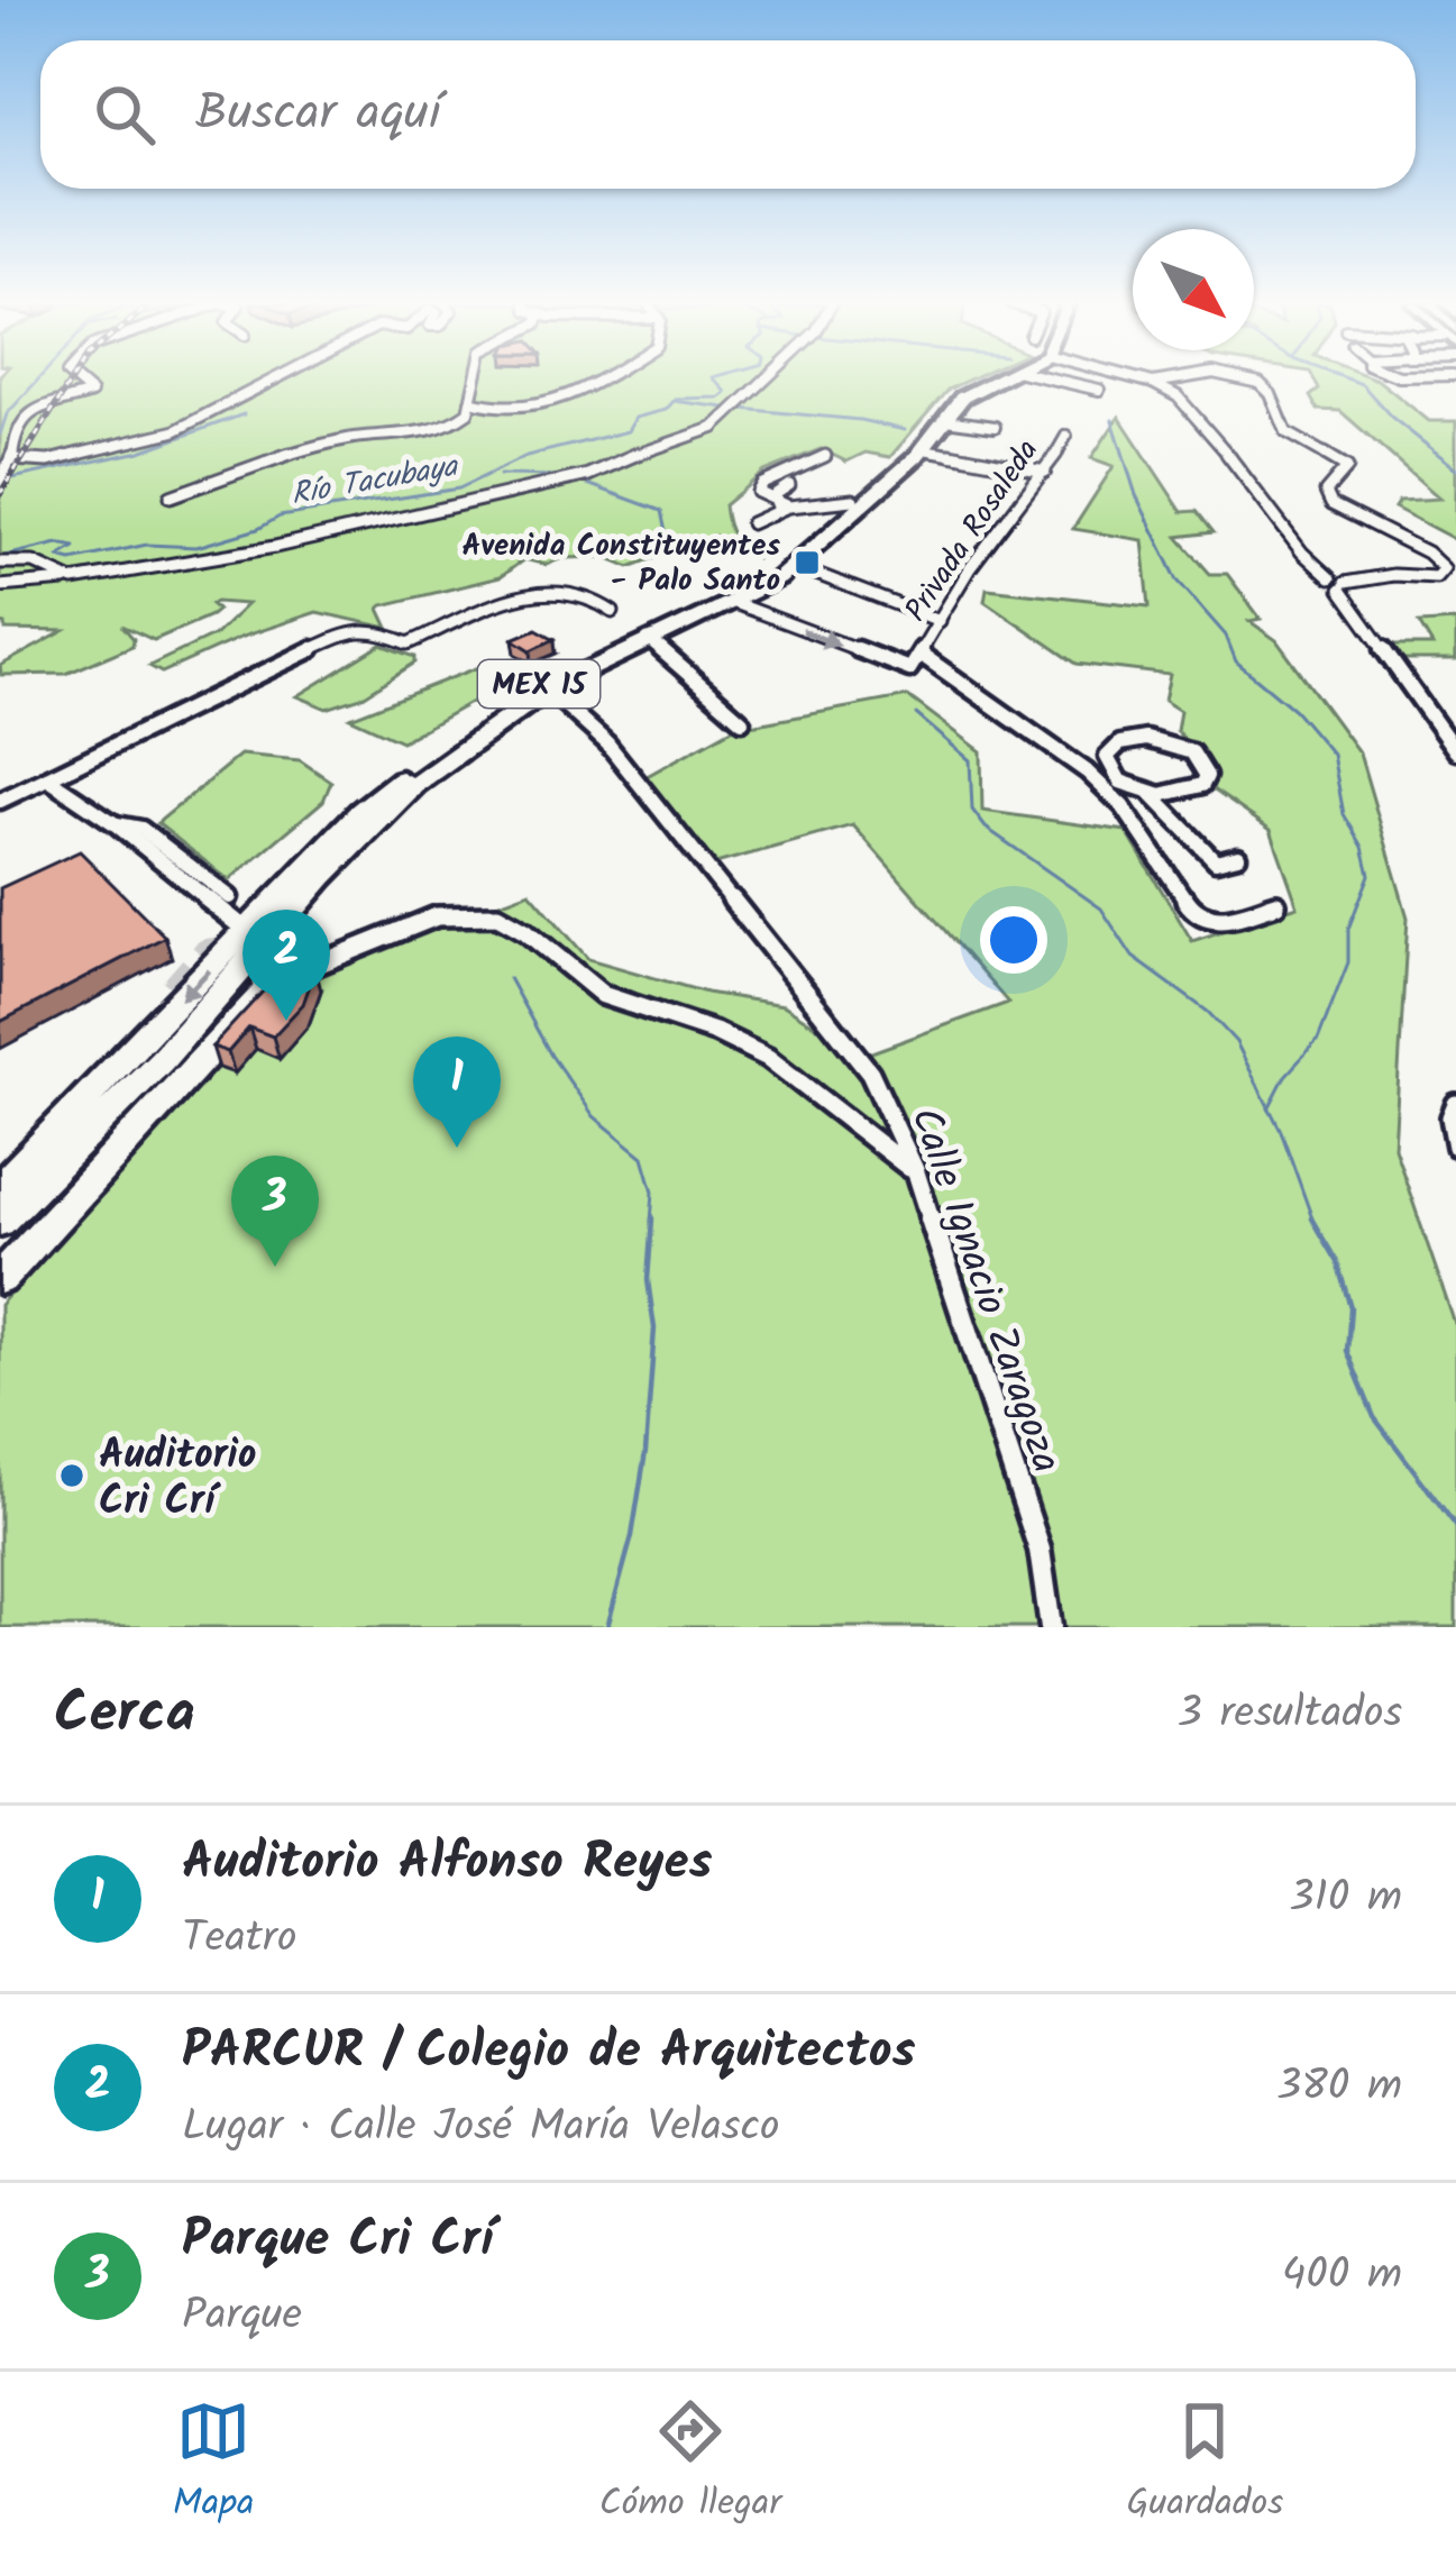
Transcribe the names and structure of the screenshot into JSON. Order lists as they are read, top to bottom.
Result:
{
  "streets": {
    "highway": ["MEX 15"],
    "street": ["Privada Rosaleda", "Calle Ignacio Zaragoza"]
  },
  "crossings": [
    ["Privada Rosaleda", "MEX 15"],
    ["MEX 15", "Calle Ignacio Zaragoza"]
  ],
  "water": ["Río Tacubaya"],
  "places": {
    "transit": ["Avenida Constituyentes - Palo Santo"],
    "other": ["Auditorio Cri Crí"]
  },
  "north": "bottom right",
  "page": {
    "search": "Buscar aquí",
    "pins": ["2", "1", "3"],
    "heading": ["Cerca", "3 resultados"],
    "list": [
      {
        "mark": "1",
        "name": "Auditorio Alfonso Reyes",
        "note": "Teatro",
        "value": "310 m"
      },
      {
        "mark": "2",
        "name": "PARCUR / Colegio de Arquitectos",
        "note": "Lugar · Calle José María Velasco",
        "value": "380 m"
      },
      {
        "mark": "3",
        "name": "Parque Cri Crí",
        "note": "Parque",
        "value": "400 m"
      }
    ],
    "nav": ["Mapa", "Cómo llegar", "Guardados"]
  }
}
